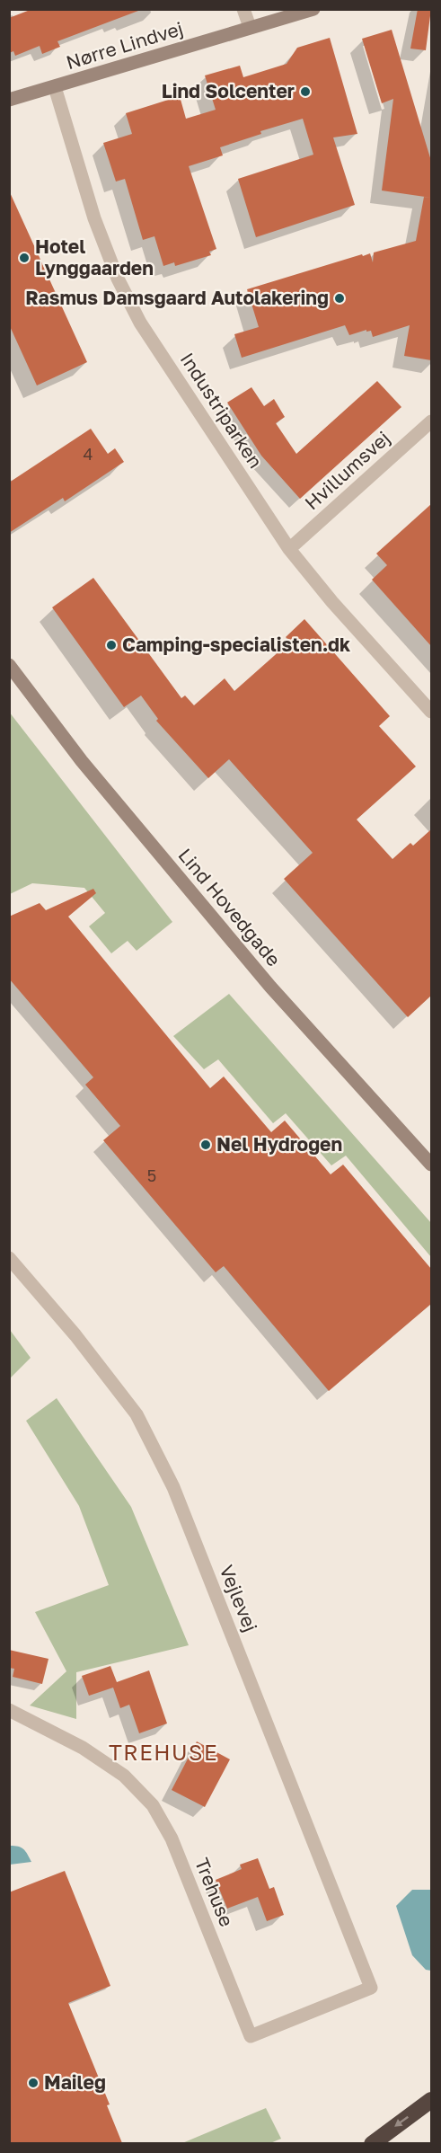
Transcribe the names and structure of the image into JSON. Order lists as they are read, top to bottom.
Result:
{
  "streets": {
    "main road": ["Nørre Lindvej", "Lind Hovedgade"],
    "street": [
      "Industriparken",
      "Hvillumsvej",
      "Vejlevej",
      "Trehuse"
    ]
  },
  "crossings": [
    ["Nørre Lindvej", "Industriparken"],
    ["Industriparken", "Hvillumsvej"],
    ["Vejlevej", "Trehuse"]
  ],
  "districts": ["TREHUSE"],
  "places": [
    "Lind Solcenter",
    "Hotel Lynggaarden",
    "Rasmus Damsgaard Autolakering",
    "Camping-specialisten.dk",
    "Nel Hydrogen",
    "Maileg"
  ],
  "house_numbers": ["4", "5"]
}
